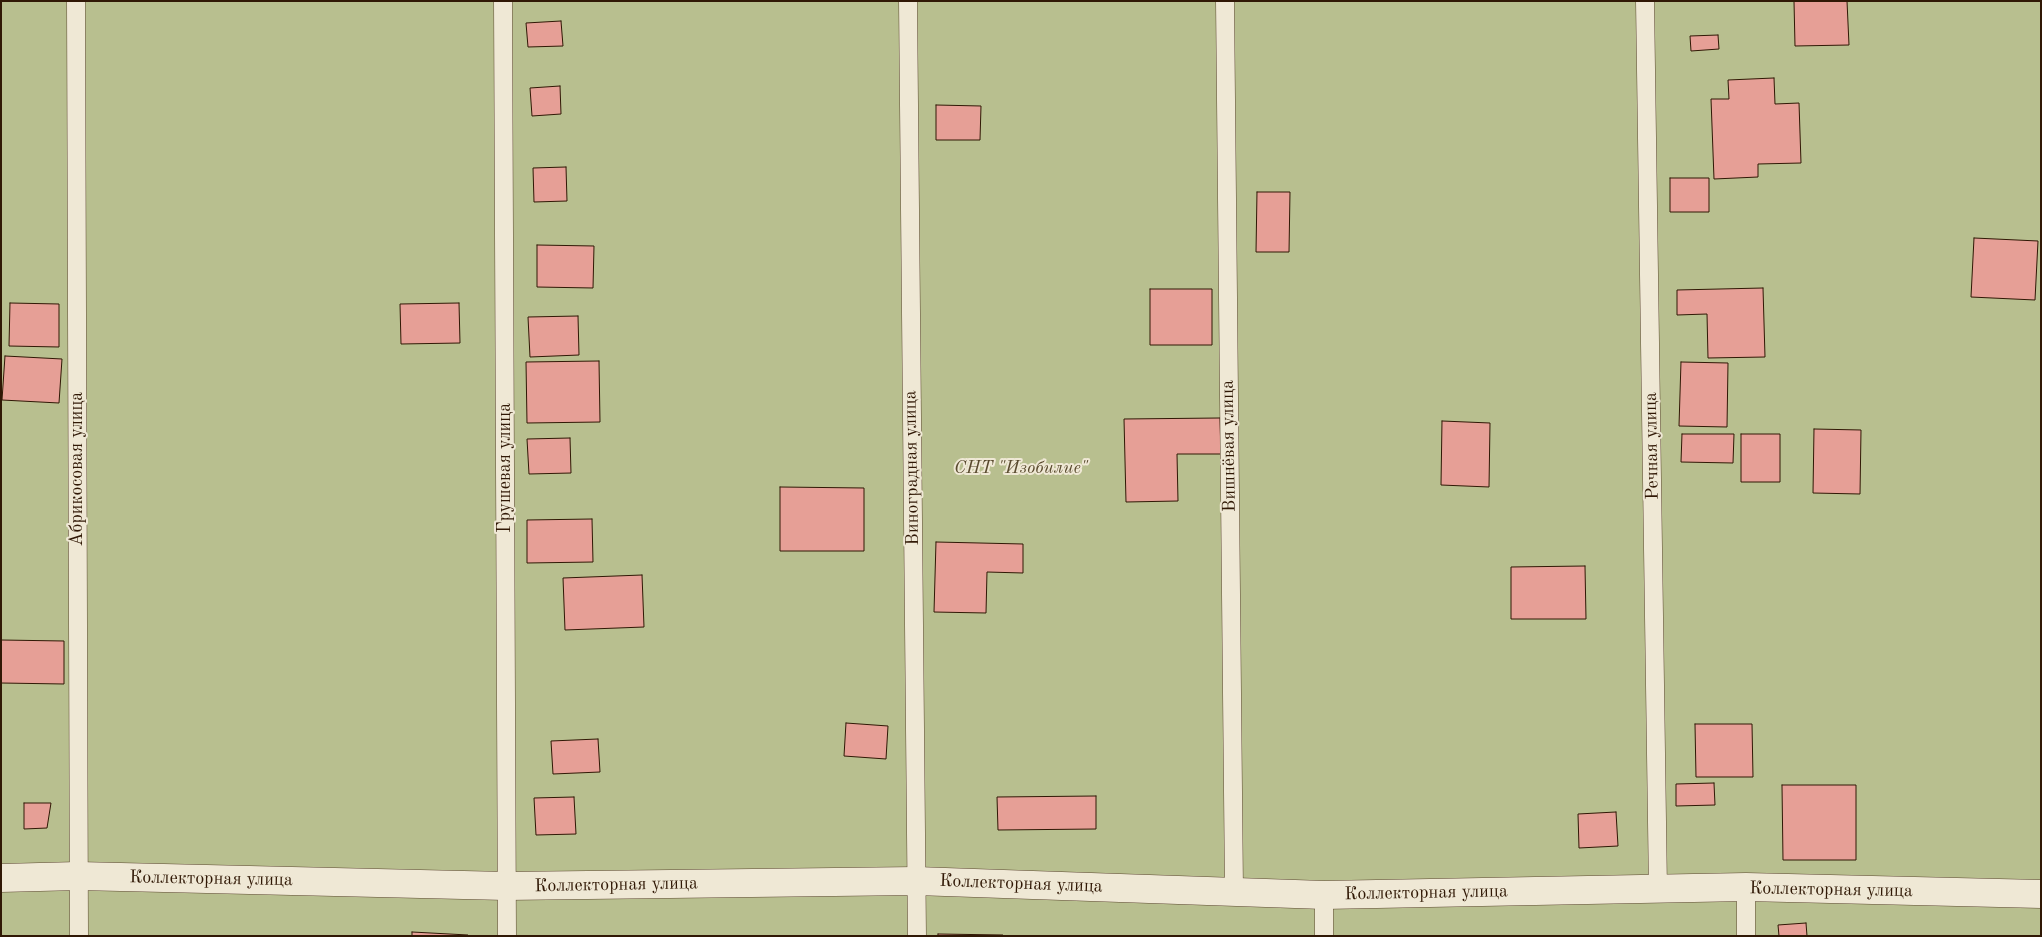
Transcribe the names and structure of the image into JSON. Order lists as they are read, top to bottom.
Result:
{
  "streets": {
    "street": ["Коллекторная улица"],
    "lane": [
      "Вишнёвая улица",
      "Речная улица",
      "Грушевая улица",
      "Виноградная улица",
      "Абрикосовая улица"
    ]
  },
  "crossings": [
    ["Вишнёвая улица", "Коллекторная улица"],
    ["Речная улица", "Коллекторная улица"],
    ["Грушевая улица", "Коллекторная улица"],
    ["Виноградная улица", "Коллекторная улица"],
    ["Абрикосовая улица", "Коллекторная улица"]
  ],
  "parks": ["СНТ \"Изобилие\""]
}
